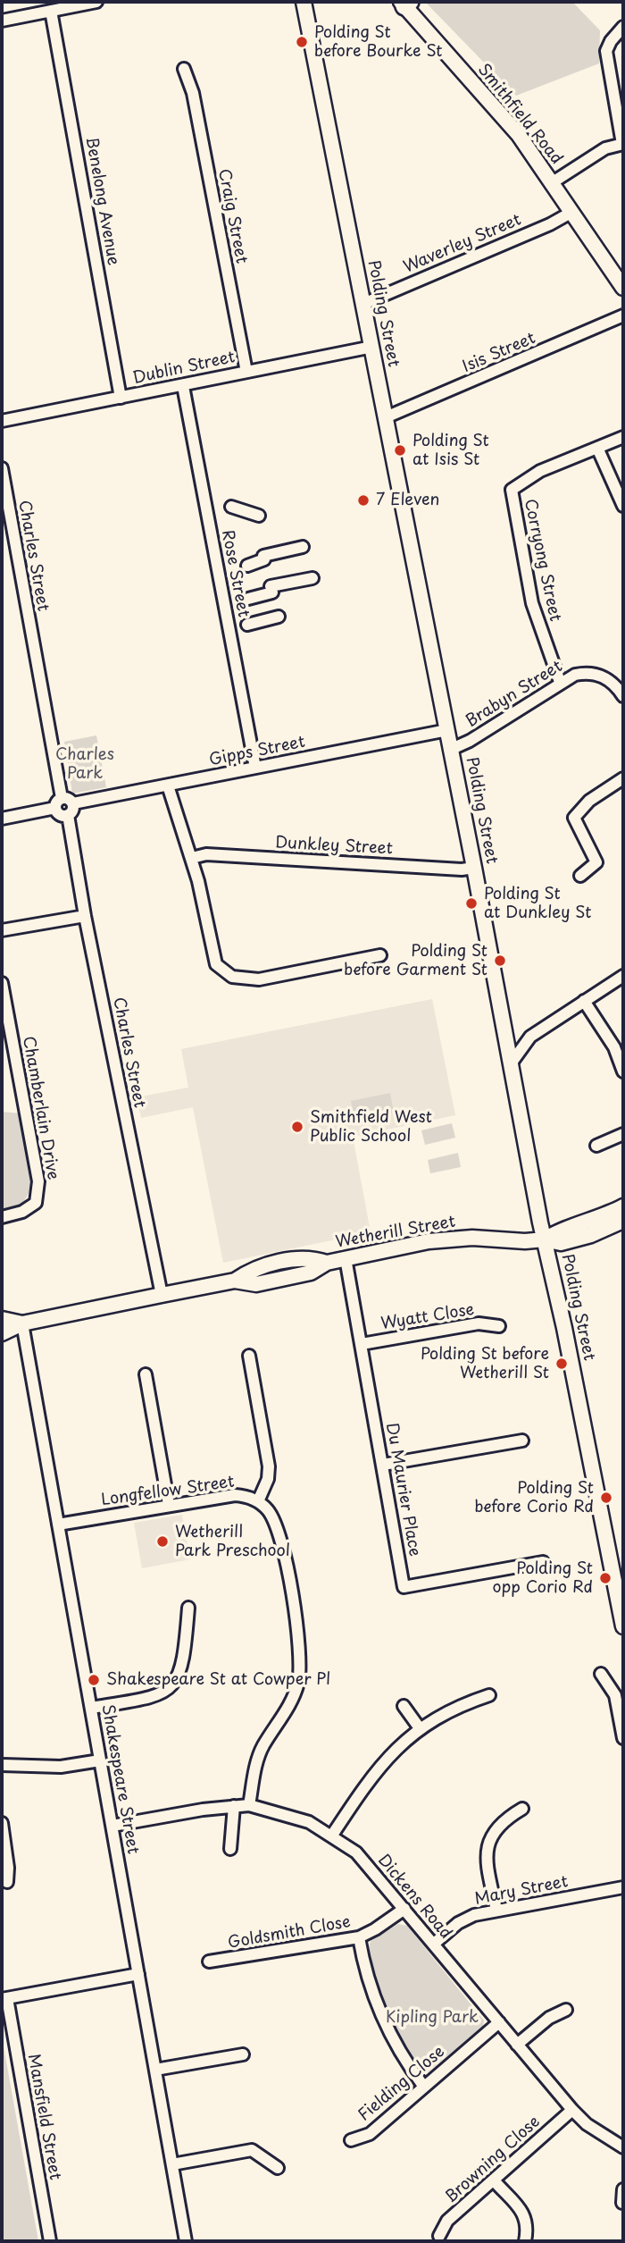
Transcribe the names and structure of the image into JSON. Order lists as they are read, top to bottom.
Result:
{
  "streets": {
    "main road": ["Smithfield Road", "Polding Street", "Wetherill Street"],
    "street": [
      "Benelong Avenue",
      "Craig Street",
      "Waverley Street",
      "Isis Street",
      "Dublin Street",
      "Charles Street",
      "Corryong Street",
      "Rose Street",
      "Brabyn Street",
      "Gipps Street",
      "Dunkley Street",
      "Chamberlain Drive",
      "Wyatt Close",
      "Du Maurier Place",
      "Longfellow Street",
      "Shakespeare Street",
      "Mary Street",
      "Dickens Road",
      "Goldsmith Close",
      "Fielding Close",
      "Mansfield Street",
      "Browning Close"
    ]
  },
  "crossings": [
    ["Smithfield Road", "Waverley Street"],
    ["Benelong Avenue", "Dublin Street"],
    ["Craig Street", "Dublin Street"],
    ["Waverley Street", "Polding Street"],
    ["Polding Street", "Isis Street"],
    ["Polding Street", "Dublin Street"],
    ["Polding Street", "Brabyn Street"],
    ["Polding Street", "Gipps Street"],
    ["Polding Street", "Dunkley Street"],
    ["Polding Street", "Wetherill Street"],
    ["Dublin Street", "Rose Street"],
    ["Charles Street", "Gipps Street"],
    ["Charles Street", "Wetherill Street"],
    ["Corryong Street", "Brabyn Street"],
    ["Rose Street", "Gipps Street"],
    ["Wetherill Street", "Du Maurier Place"],
    ["Wetherill Street", "Shakespeare Street"],
    ["Wyatt Close", "Du Maurier Place"],
    ["Longfellow Street", "Shakespeare Street"],
    ["Shakespeare Street", "Dickens Road"],
    ["Mary Street", "Dickens Road"],
    ["Dickens Road", "Goldsmith Close"],
    ["Dickens Road", "Fielding Close"],
    ["Dickens Road", "Browning Close"]
  ],
  "parks": ["Charles Park", "Kipling Park"],
  "places": [
    "Polding St before Bourke St",
    "Polding St at Isis St",
    "7 Eleven",
    "Polding St at Dunkley St",
    "Polding St before Garment St",
    "Smithfield West Public School",
    "Polding St before Wetherill St",
    "Polding St before Corio Rd",
    "Wetherill Park Preschool",
    "Polding St opp Corio Rd",
    "Shakespeare St at Cowper Pl"
  ]
}
